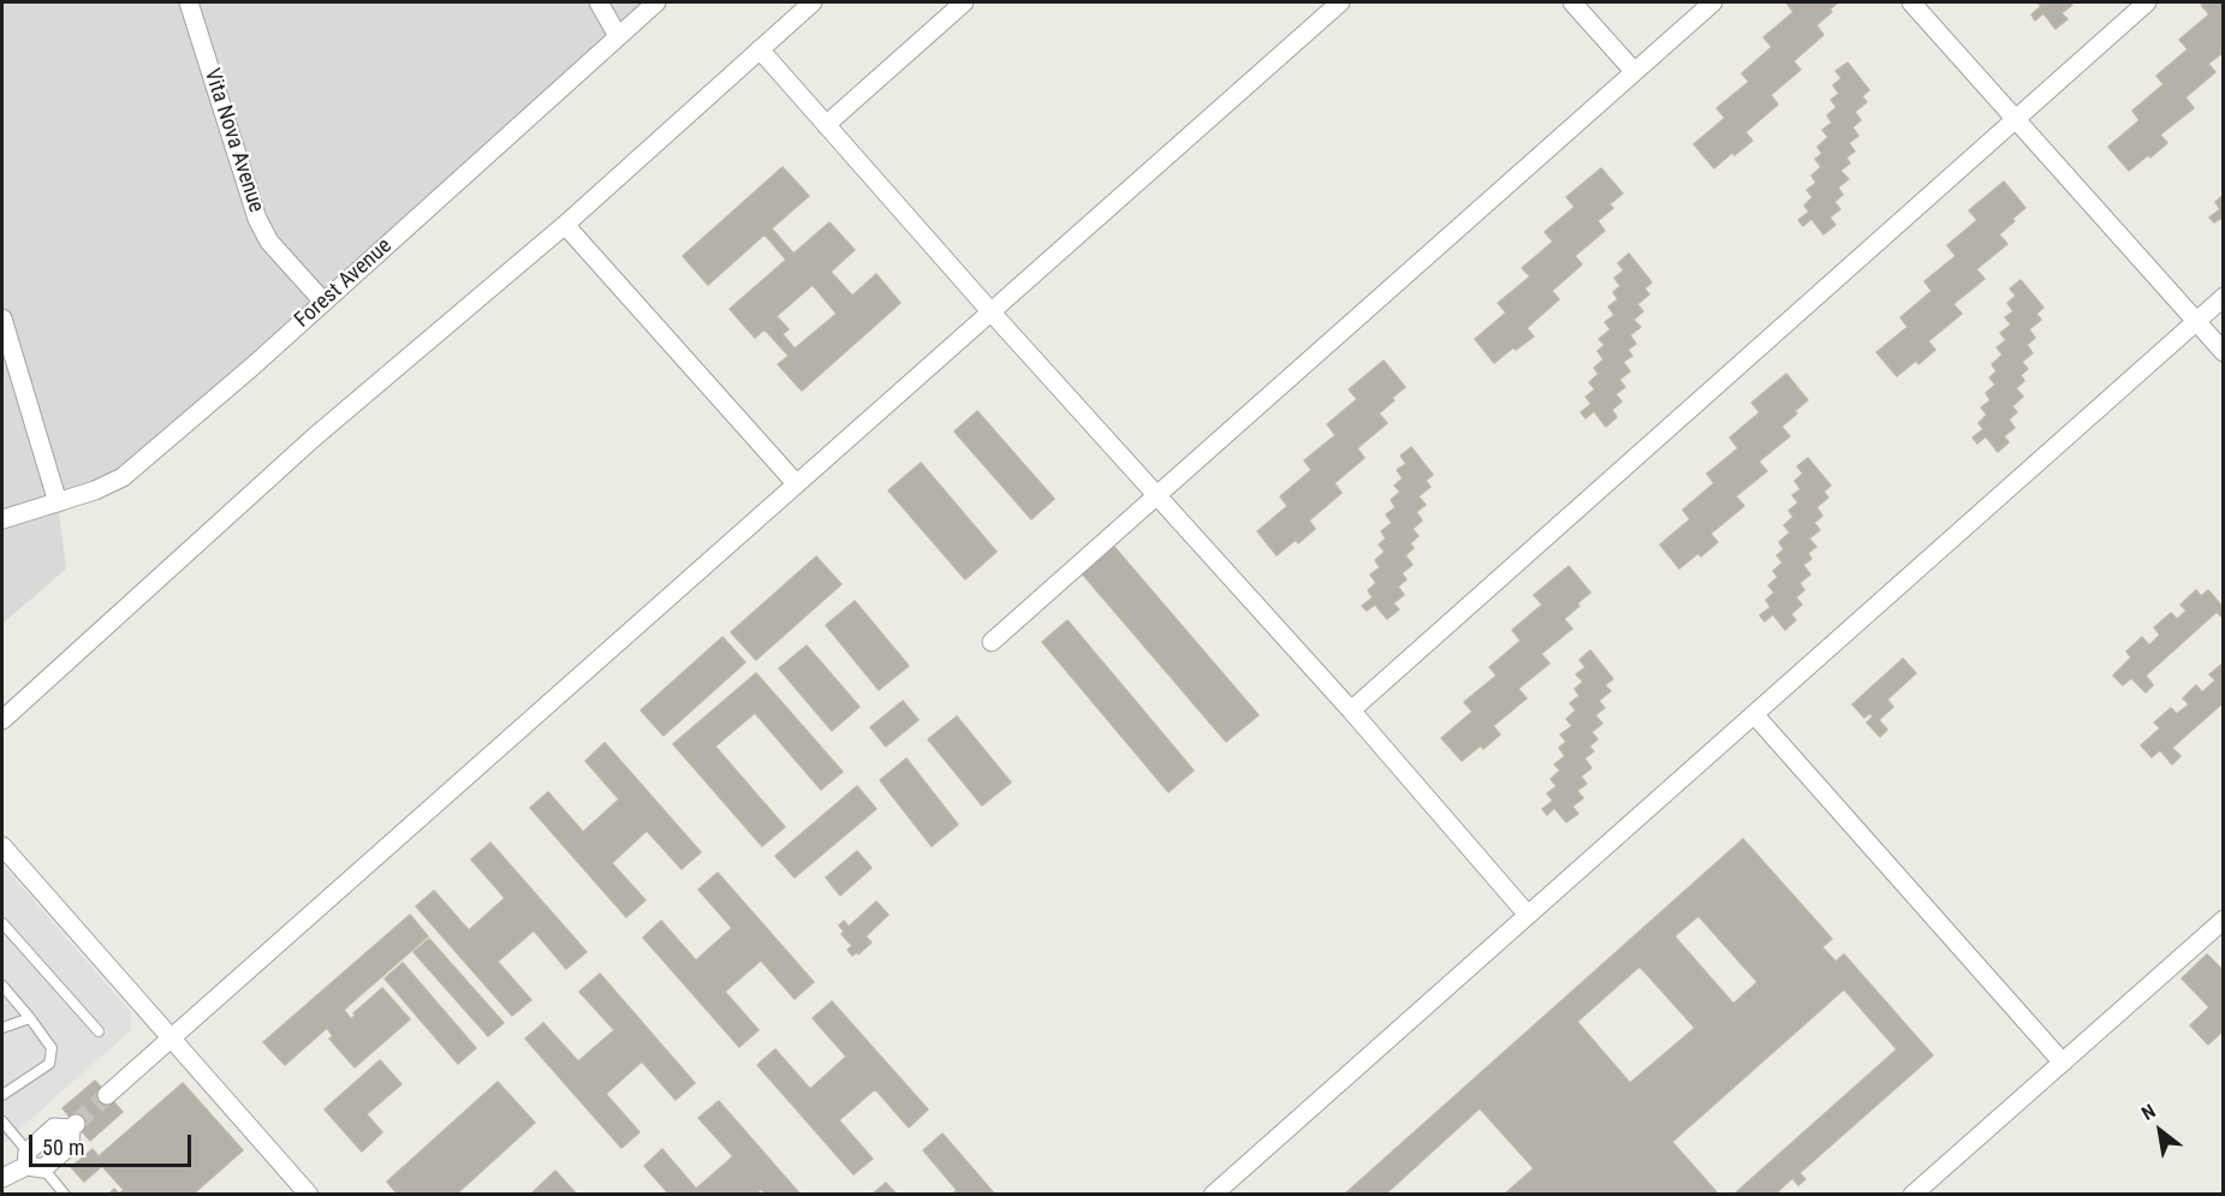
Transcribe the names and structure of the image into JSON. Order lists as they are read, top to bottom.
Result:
{
  "streets": {
    "street": ["Vita Nova Avenue", "Forest Avenue"]
  },
  "crossings": [
    ["Vita Nova Avenue", "Forest Avenue"]
  ],
  "scale_bar": "50 m",
  "north": "top left"
}
